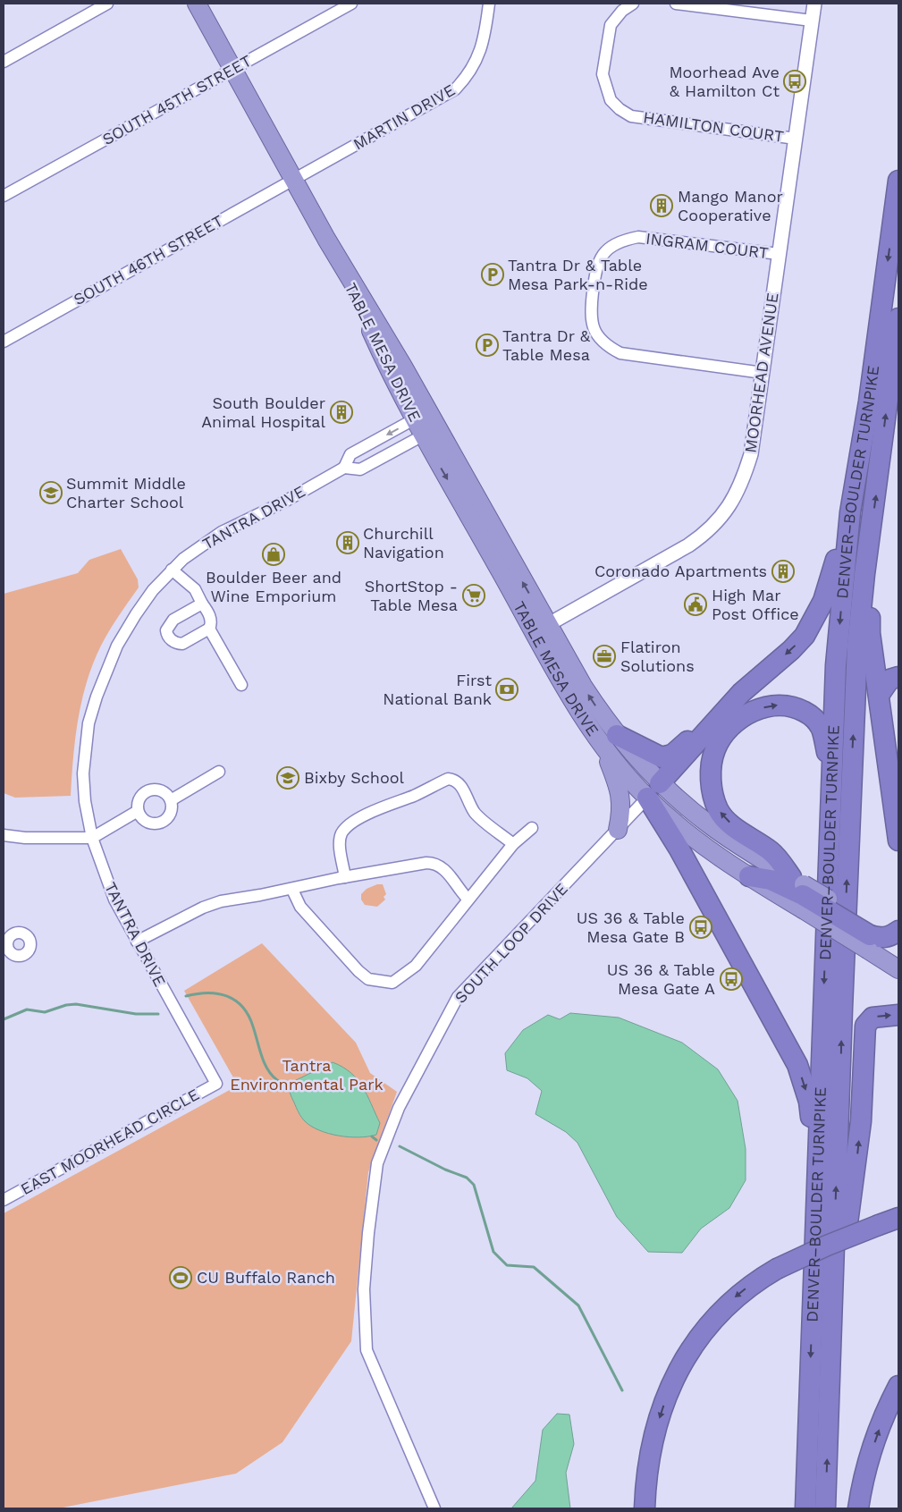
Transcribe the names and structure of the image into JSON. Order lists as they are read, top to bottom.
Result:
{
  "streets": {
    "highway": ["TABLE MESA DRIVE", "DENVER–BOULDER TURNPIKE"],
    "street": [
      "SOUTH 45TH STREET",
      "MARTIN DRIVE",
      "HAMILTON COURT",
      "INGRAM COURT",
      "SOUTH 46TH STREET",
      "MOORHEAD AVENUE",
      "TANTRA DRIVE",
      "SOUTH LOOP DRIVE",
      "EAST MOORHEAD CIRCLE"
    ]
  },
  "crossings": [
    ["SOUTH 45TH STREET", "TABLE MESA DRIVE"],
    ["MARTIN DRIVE", "SOUTH 46TH STREET"],
    ["MARTIN DRIVE", "TABLE MESA DRIVE"],
    ["HAMILTON COURT", "MOORHEAD AVENUE"],
    ["INGRAM COURT", "MOORHEAD AVENUE"],
    ["SOUTH 46TH STREET", "TABLE MESA DRIVE"],
    ["TABLE MESA DRIVE", "MOORHEAD AVENUE"],
    ["TABLE MESA DRIVE", "TANTRA DRIVE"],
    ["TABLE MESA DRIVE", "SOUTH LOOP DRIVE"],
    ["TANTRA DRIVE", "EAST MOORHEAD CIRCLE"]
  ],
  "parks": ["Tantra Environmental Park"],
  "places": {
    "bus stop": ["Moorhead Ave & Hamilton Ct", "US 36 & Table Mesa Gate B", "US 36 & Table Mesa Gate A"],
    "building": [
      "Mango Manor Cooperative",
      "South Boulder Animal Hospital",
      "Churchill Navigation",
      "Coronado Apartments"
    ],
    "parking": ["Tantra Dr & Table Mesa Park-n-Ride", "Tantra Dr & Table Mesa"],
    "school or university": ["Summit Middle Charter School", "Bixby School"],
    "shop": ["Boulder Beer and Wine Emporium"],
    "supermarket": ["ShortStop - Table Mesa"],
    "public building": ["High Mar Post Office"],
    "office": ["Flatiron Solutions"],
    "bank": ["First National Bank"],
    "sports": ["CU Buffalo Ranch"]
  }
}
